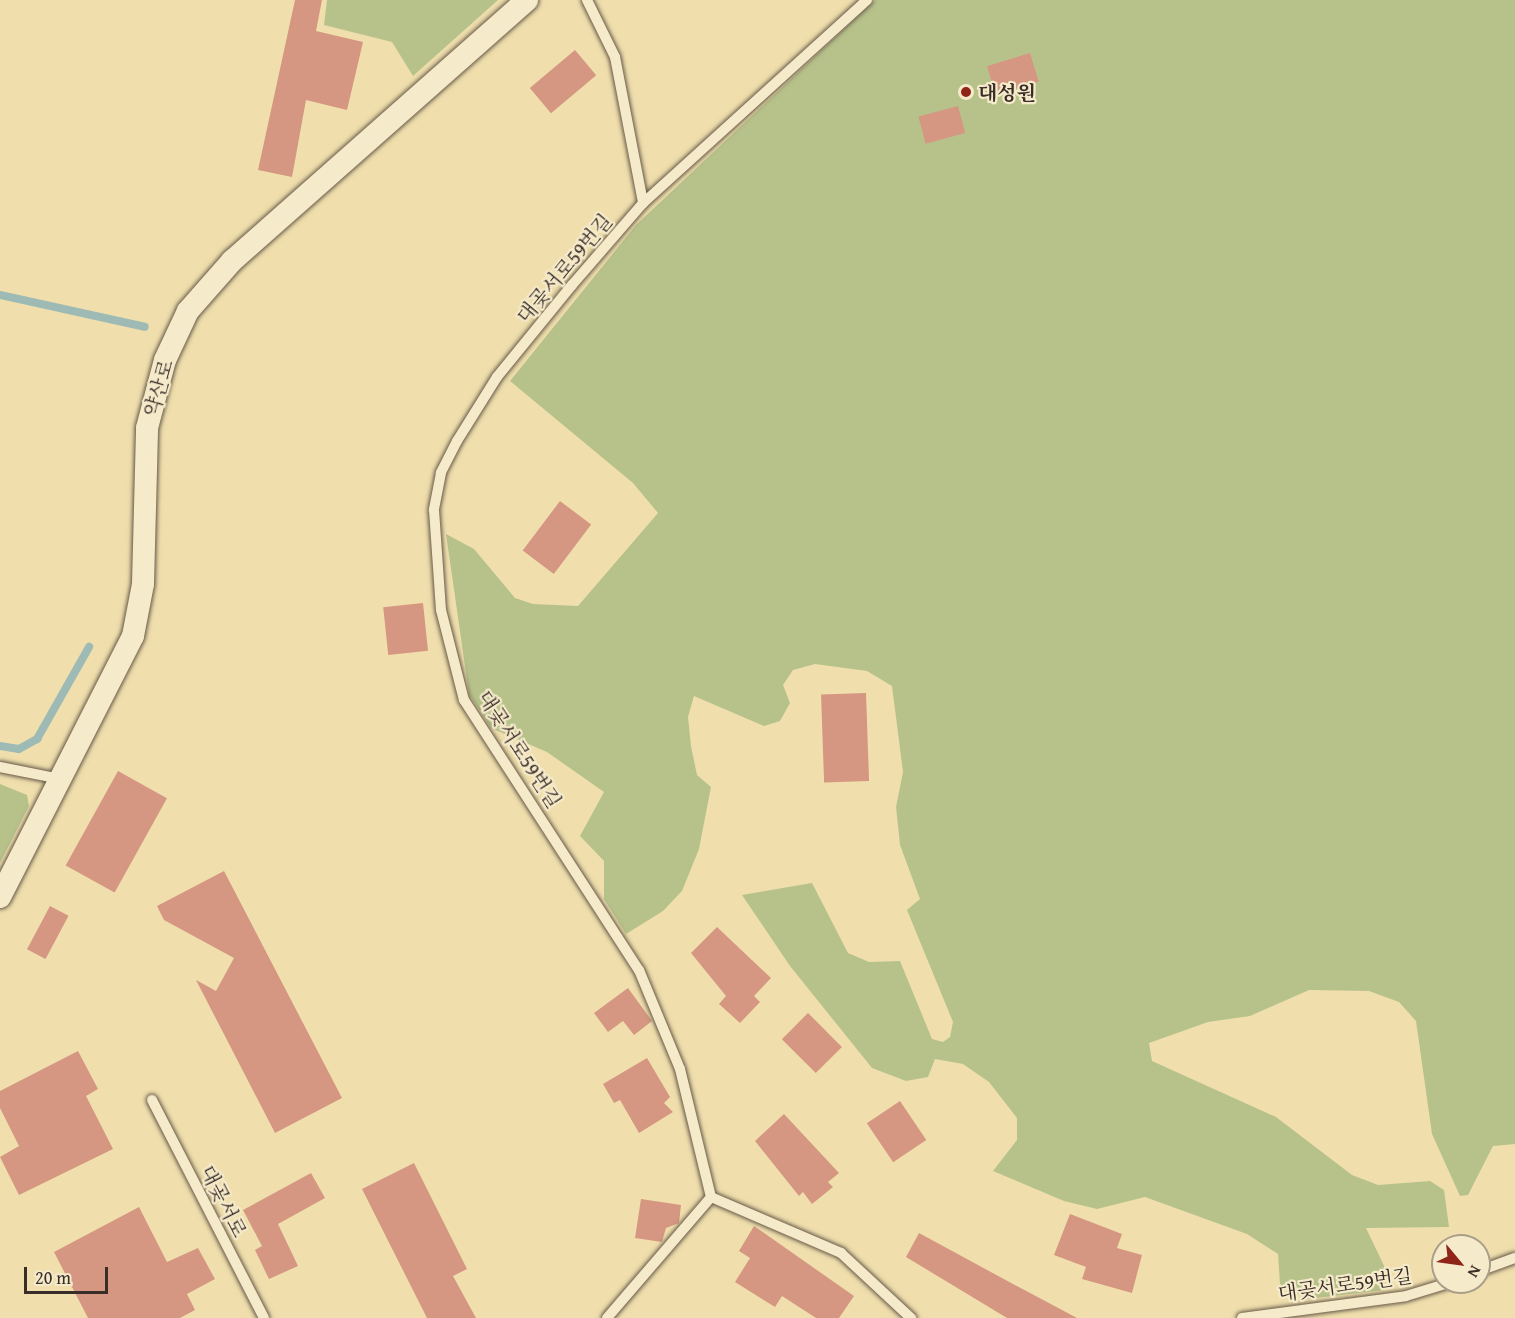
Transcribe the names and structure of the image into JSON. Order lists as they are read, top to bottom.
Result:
{
  "streets": {
    "street": ["약산로"],
    "lane": ["대곶서로59번길", "대곶서로"]
  },
  "places": ["대성원"],
  "scale_bar": "20 m",
  "north": "bottom right"
}
